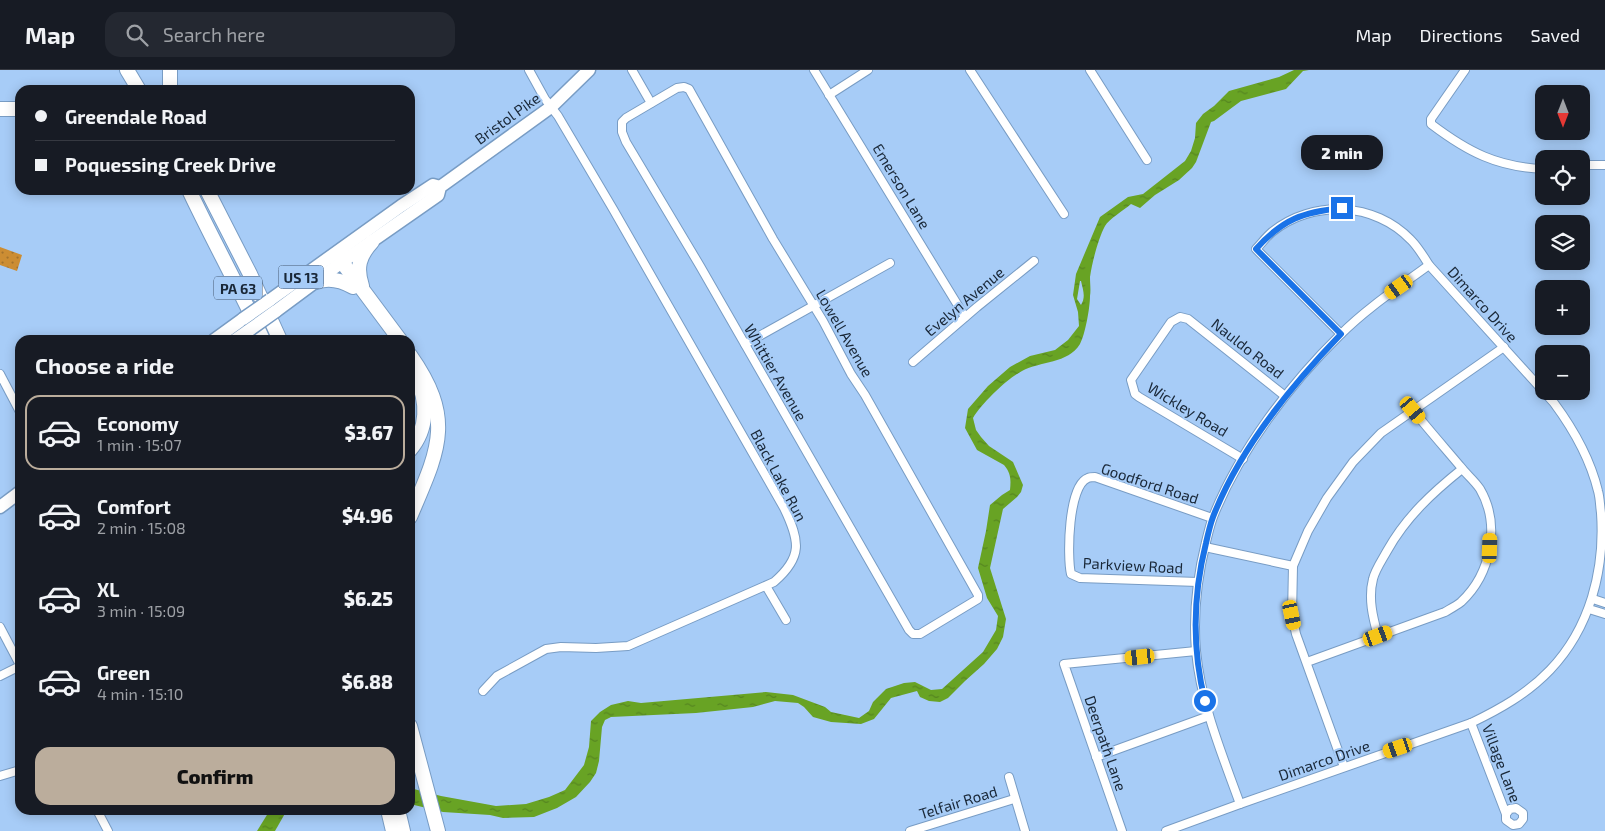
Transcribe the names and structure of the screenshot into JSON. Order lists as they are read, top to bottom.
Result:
{
  "streets": {
    "highway": ["PA 63"],
    "main road": ["Bristol Pike", "US 13"],
    "street": [
      "Emerson Lane",
      "Evelyn Avenue",
      "Dimarco Drive",
      "Lowell Avenue",
      "Nauldo Road",
      "Whittier Avenue",
      "Wickley Road",
      "Black Lake Run",
      "Goodford Road",
      "Parkview Road",
      "Deerpath Lane",
      "Village Lane",
      "Telfair Road"
    ]
  },
  "crossings": [
    ["Bristol Pike", "Black Lake Run"],
    ["Emerson Lane", "Evelyn Avenue"],
    ["Dimarco Drive", "Village Lane"],
    ["Lowell Avenue", "Whittier Avenue"],
    ["Nauldo Road", "Wickley Road"],
    ["Goodford Road", "Parkview Road"]
  ],
  "north": "bottom",
  "page": {
    "header": "Map",
    "search": "Search here",
    "nav": ["Map", "Directions", "Saved"],
    "map_buttons": ["+", "−"],
    "banner": ["Greendale Road", "Poquessing Creek Drive"],
    "bubble": "2 min",
    "heading": "Choose a ride",
    "list": [
      {
        "name": "Economy",
        "note": "1 min · 15:07",
        "value": "$3.67"
      },
      {
        "name": "Comfort",
        "note": "2 min · 15:08",
        "value": "$4.96"
      },
      {
        "name": "XL",
        "note": "3 min · 15:09",
        "value": "$6.25"
      },
      {
        "name": "Green",
        "note": "4 min · 15:10",
        "value": "$6.88"
      }
    ],
    "buttons": "Confirm"
  }
}
